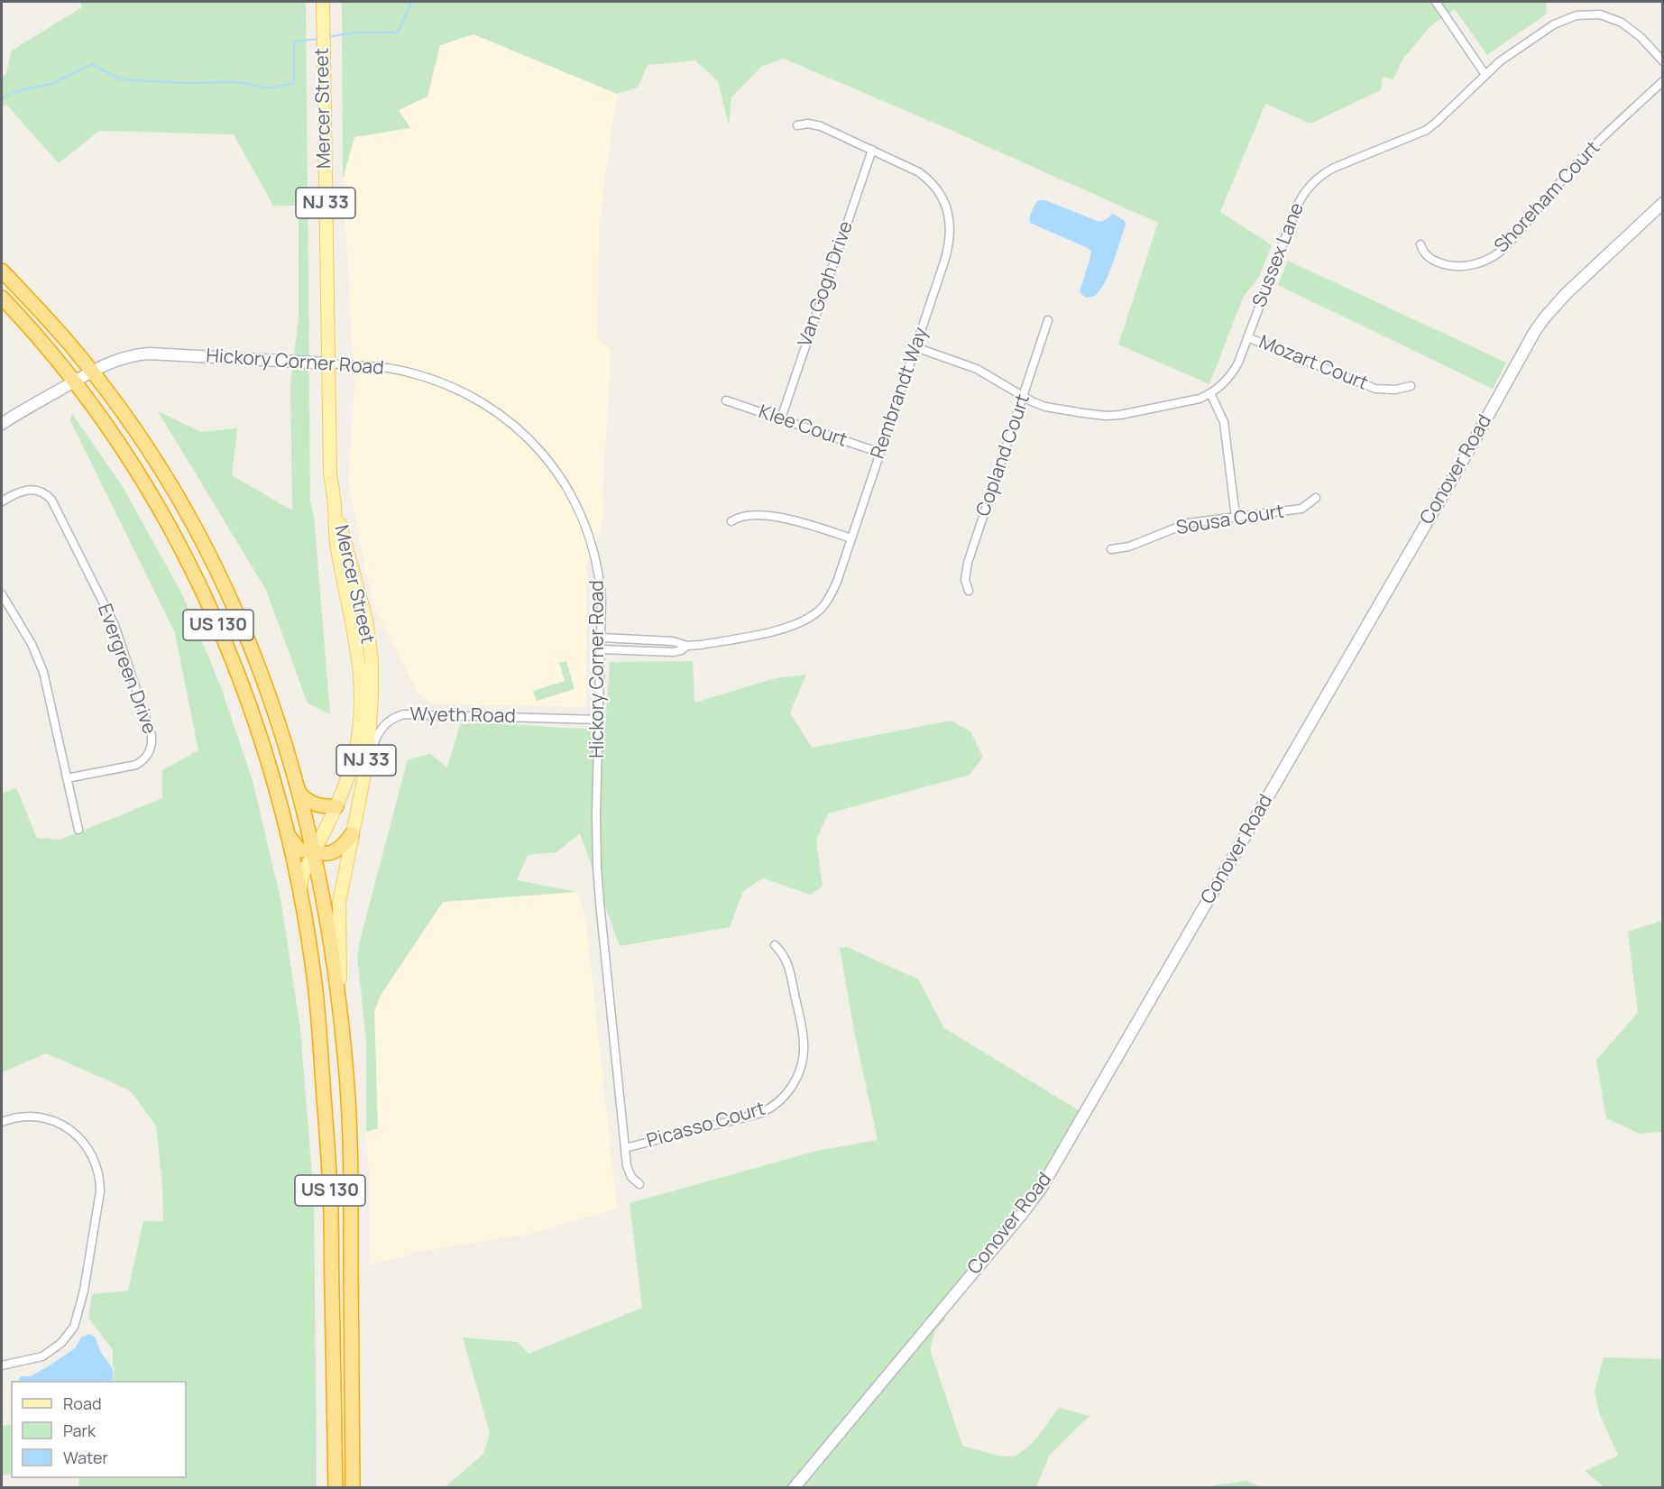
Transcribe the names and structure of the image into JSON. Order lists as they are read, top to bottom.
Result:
{
  "streets": {
    "highway": ["US 130"],
    "main road": ["Mercer Street", "NJ 33"],
    "street": [
      "Shoreham Court",
      "Sussex Lane",
      "Van Gogh Drive",
      "Hickory Corner Road",
      "Mozart Court",
      "Rembrandt Way",
      "Klee Court",
      "Copland Court",
      "Conover Road",
      "Sousa Court",
      "Evergreen Drive",
      "Wyeth Road",
      "Picasso Court"
    ]
  },
  "crossings": [
    ["Mercer Street", "Hickory Corner Road"],
    ["Mercer Street", "US 130"],
    ["Mercer Street", "Wyeth Road"],
    ["Sussex Lane", "Mozart Court"],
    ["Sussex Lane", "Rembrandt Way"],
    ["Sussex Lane", "Copland Court"],
    ["Van Gogh Drive", "Rembrandt Way"],
    ["Van Gogh Drive", "Klee Court"],
    ["Hickory Corner Road", "Rembrandt Way"],
    ["Hickory Corner Road", "US 130"],
    ["Hickory Corner Road", "Wyeth Road"],
    ["Hickory Corner Road", "Picasso Court"],
    ["Rembrandt Way", "Klee Court"]
  ],
  "legend": ["Road", "Park", "Water"]
}
